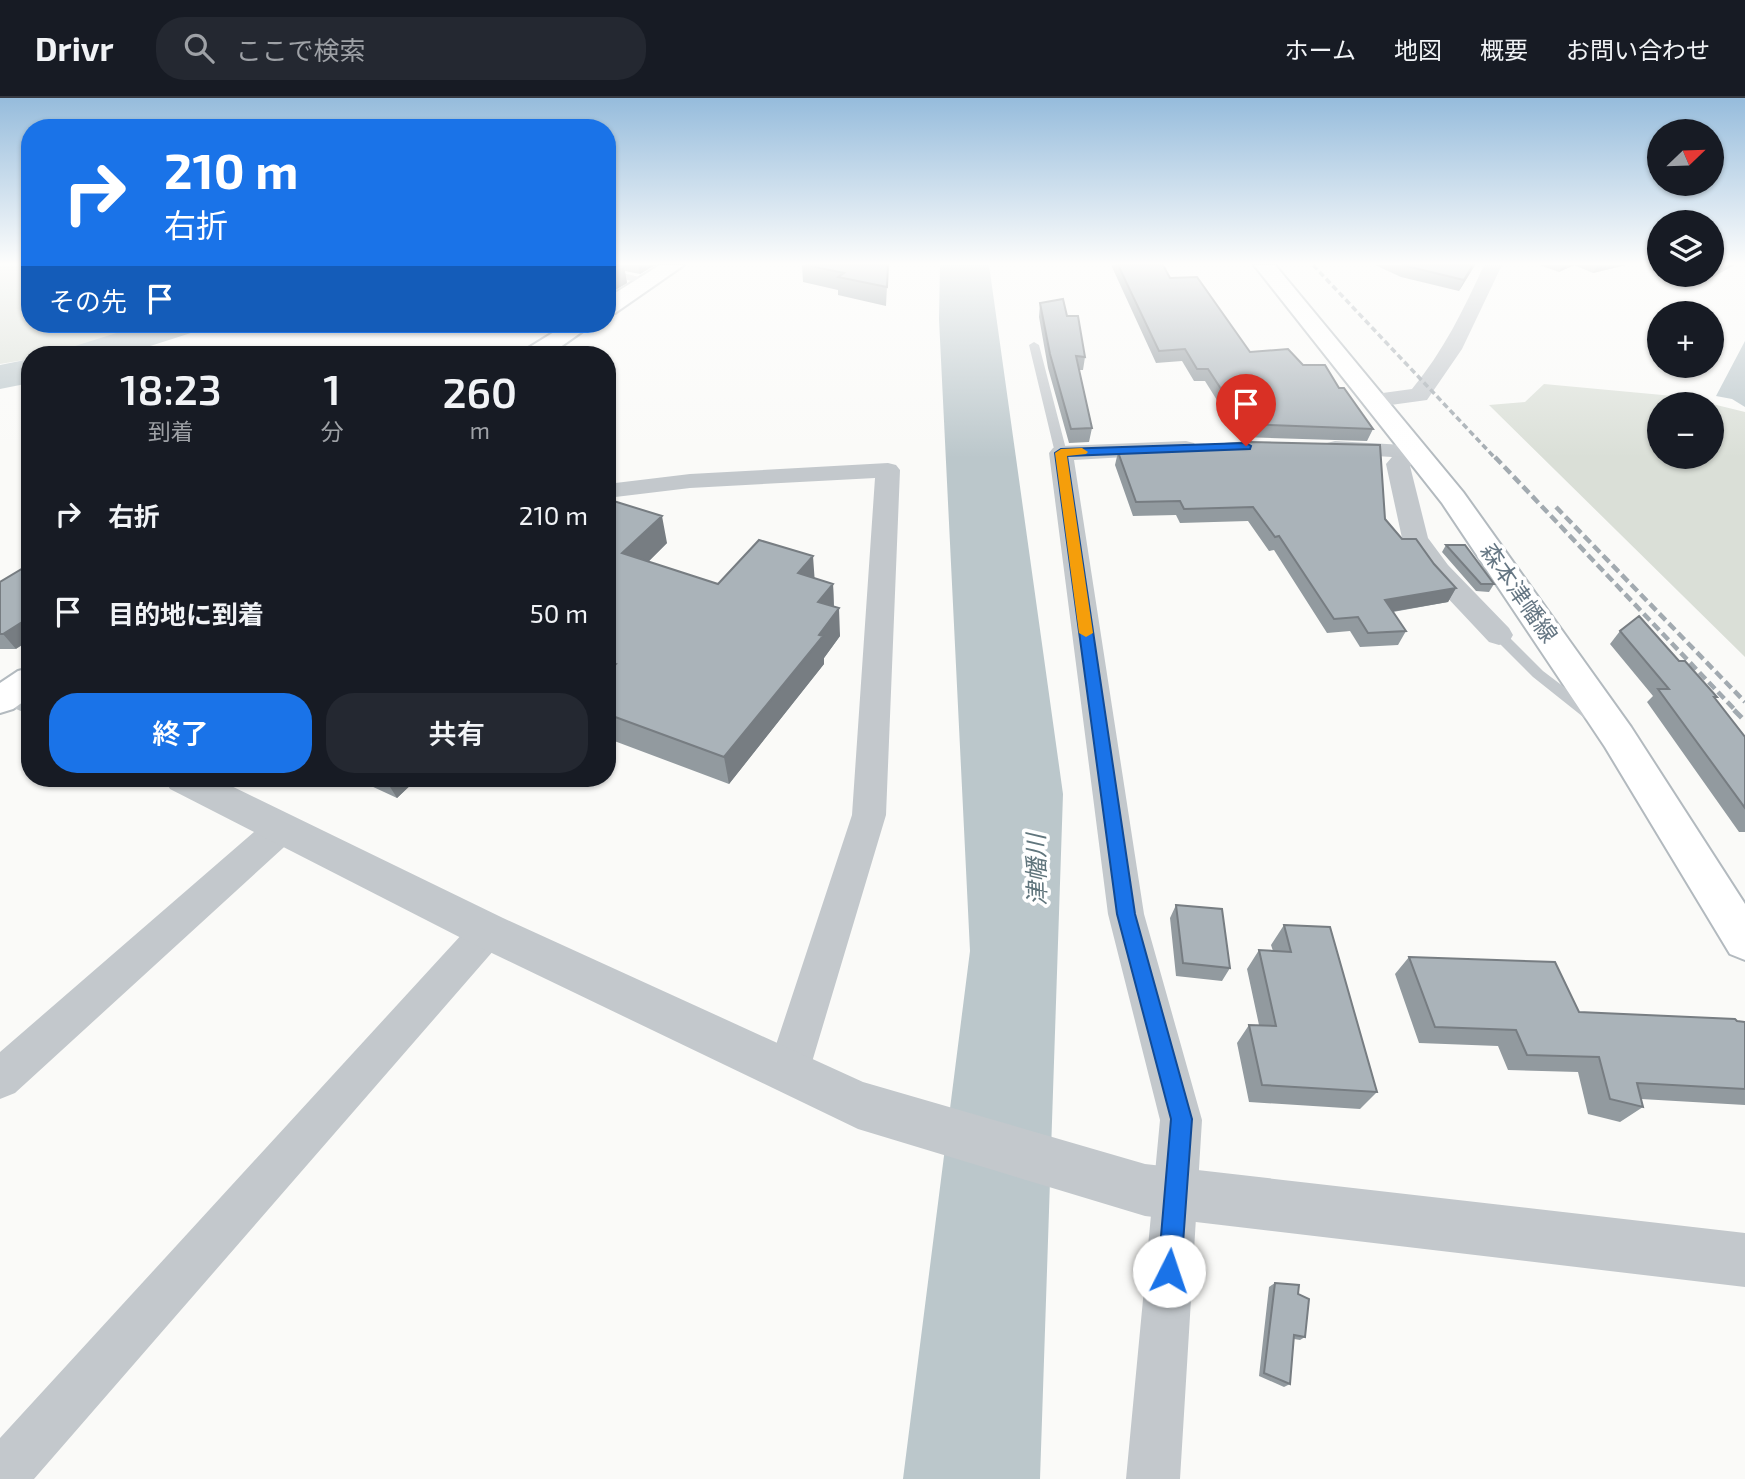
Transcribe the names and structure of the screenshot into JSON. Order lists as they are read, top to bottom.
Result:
{
  "streets": {
    "main road": ["森本津幡線"]
  },
  "water": ["津幡川"],
  "north": "top right",
  "page": {
    "header": "Drivr",
    "search": "ここで検索",
    "nav": [
      "ホーム",
      "地図",
      "概要",
      "お問い合わせ"
    ],
    "map_buttons": ["+", "−"],
    "turn": ["210 m", "右折"],
    "then": "その先",
    "eta": [
      "18:23",
      "到着",
      "1",
      "分",
      "260",
      "m"
    ],
    "list": [
      {
        "name": "右折",
        "value": "210 m"
      },
      {
        "name": "目的地に到着",
        "value": "50 m"
      }
    ],
    "buttons": ["終了", "共有"]
  }
}
